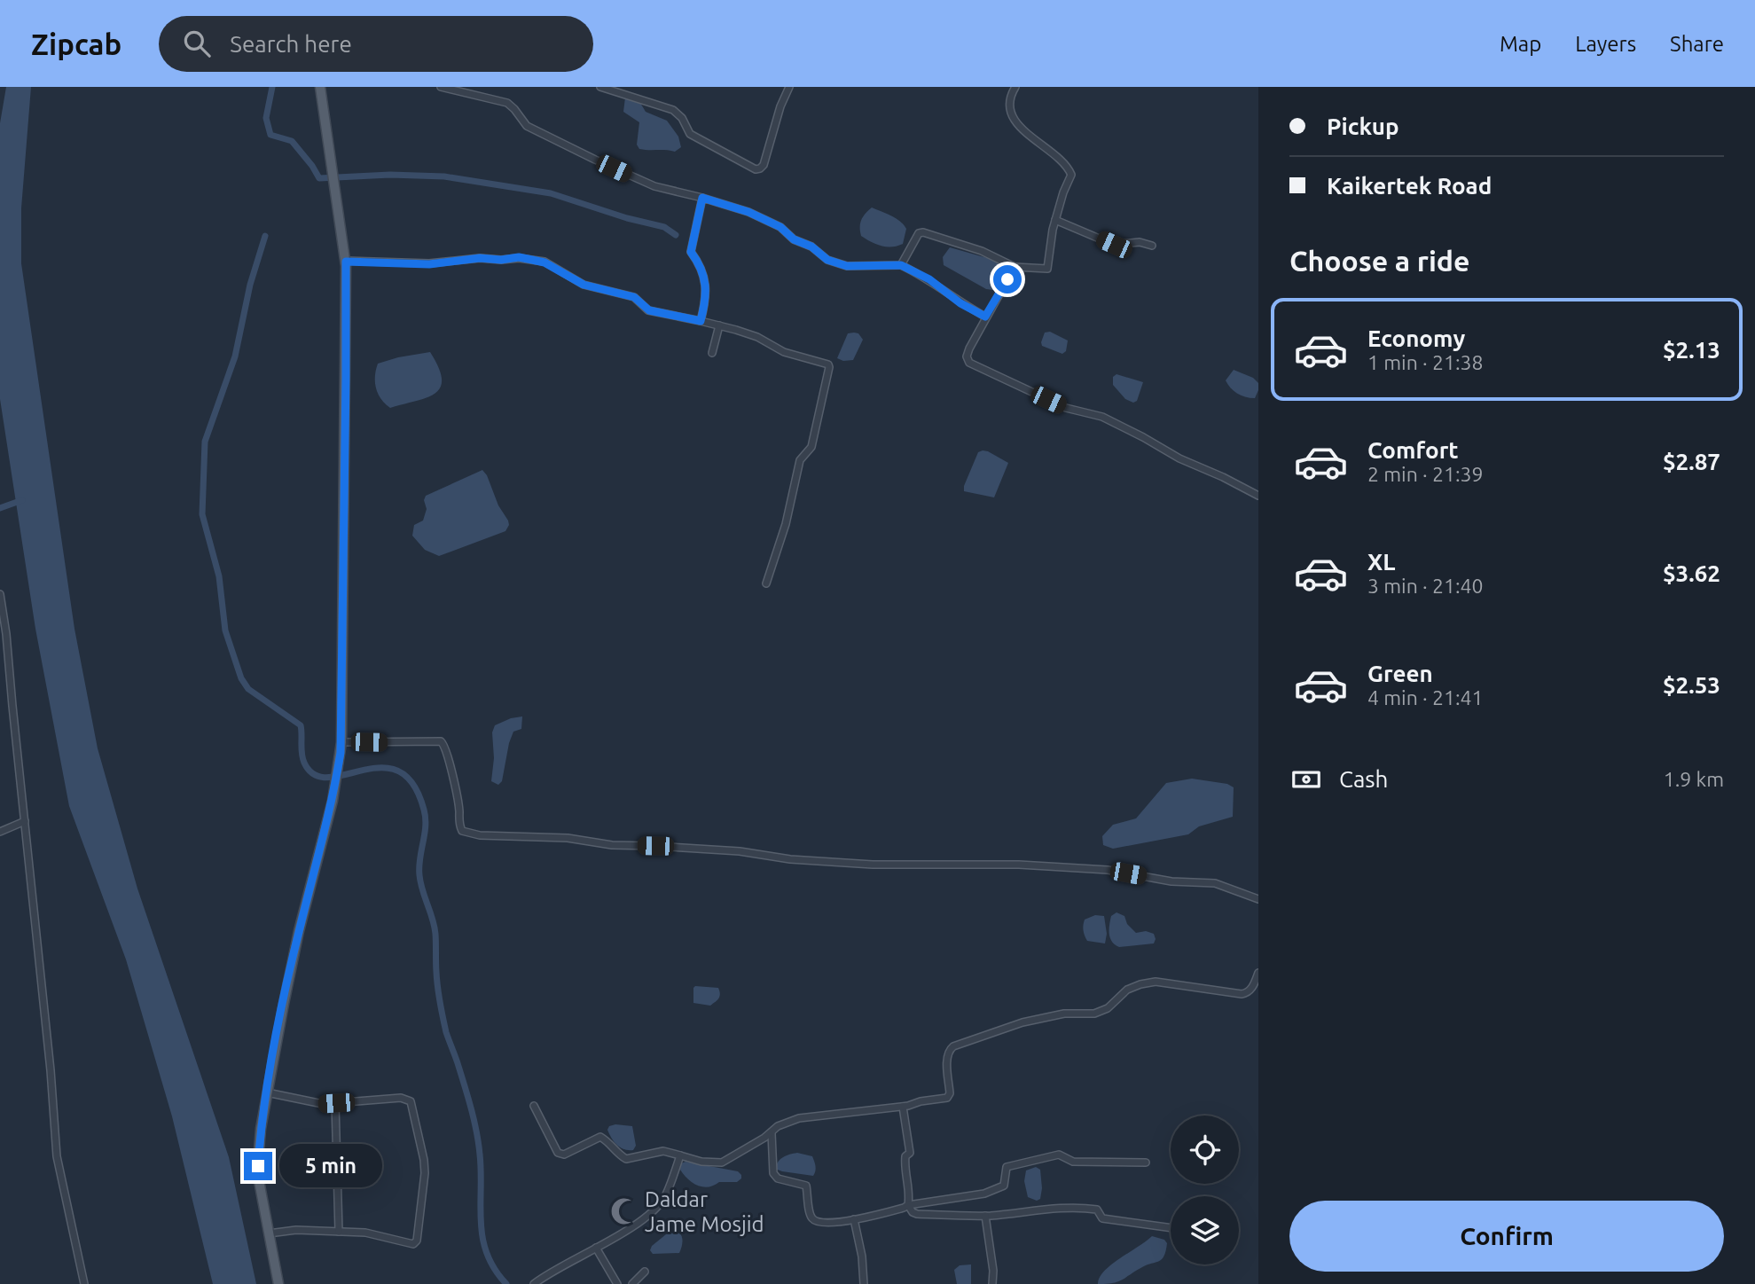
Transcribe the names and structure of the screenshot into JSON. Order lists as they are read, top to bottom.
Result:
{
  "places": {
    "mosque": ["Daldar Jame Mosjid"]
  },
  "page": {
    "header": "Zipcab",
    "search": "Search here",
    "nav": ["Map", "Layers", "Share"],
    "banner": ["Pickup", "Kaikertek Road"],
    "heading": "Choose a ride",
    "list": [
      {
        "name": "Economy",
        "note": "1 min · 21:38",
        "value": "$2.13"
      },
      {
        "name": "Comfort",
        "note": "2 min · 21:39",
        "value": "$2.87"
      },
      {
        "name": "XL",
        "note": "3 min · 21:40",
        "value": "$3.62"
      },
      {
        "name": "Green",
        "note": "4 min · 21:41",
        "value": "$2.53"
      }
    ],
    "pay": ["Cash", "1.9 km"],
    "bubble": "5 min",
    "buttons": "Confirm"
  }
}
